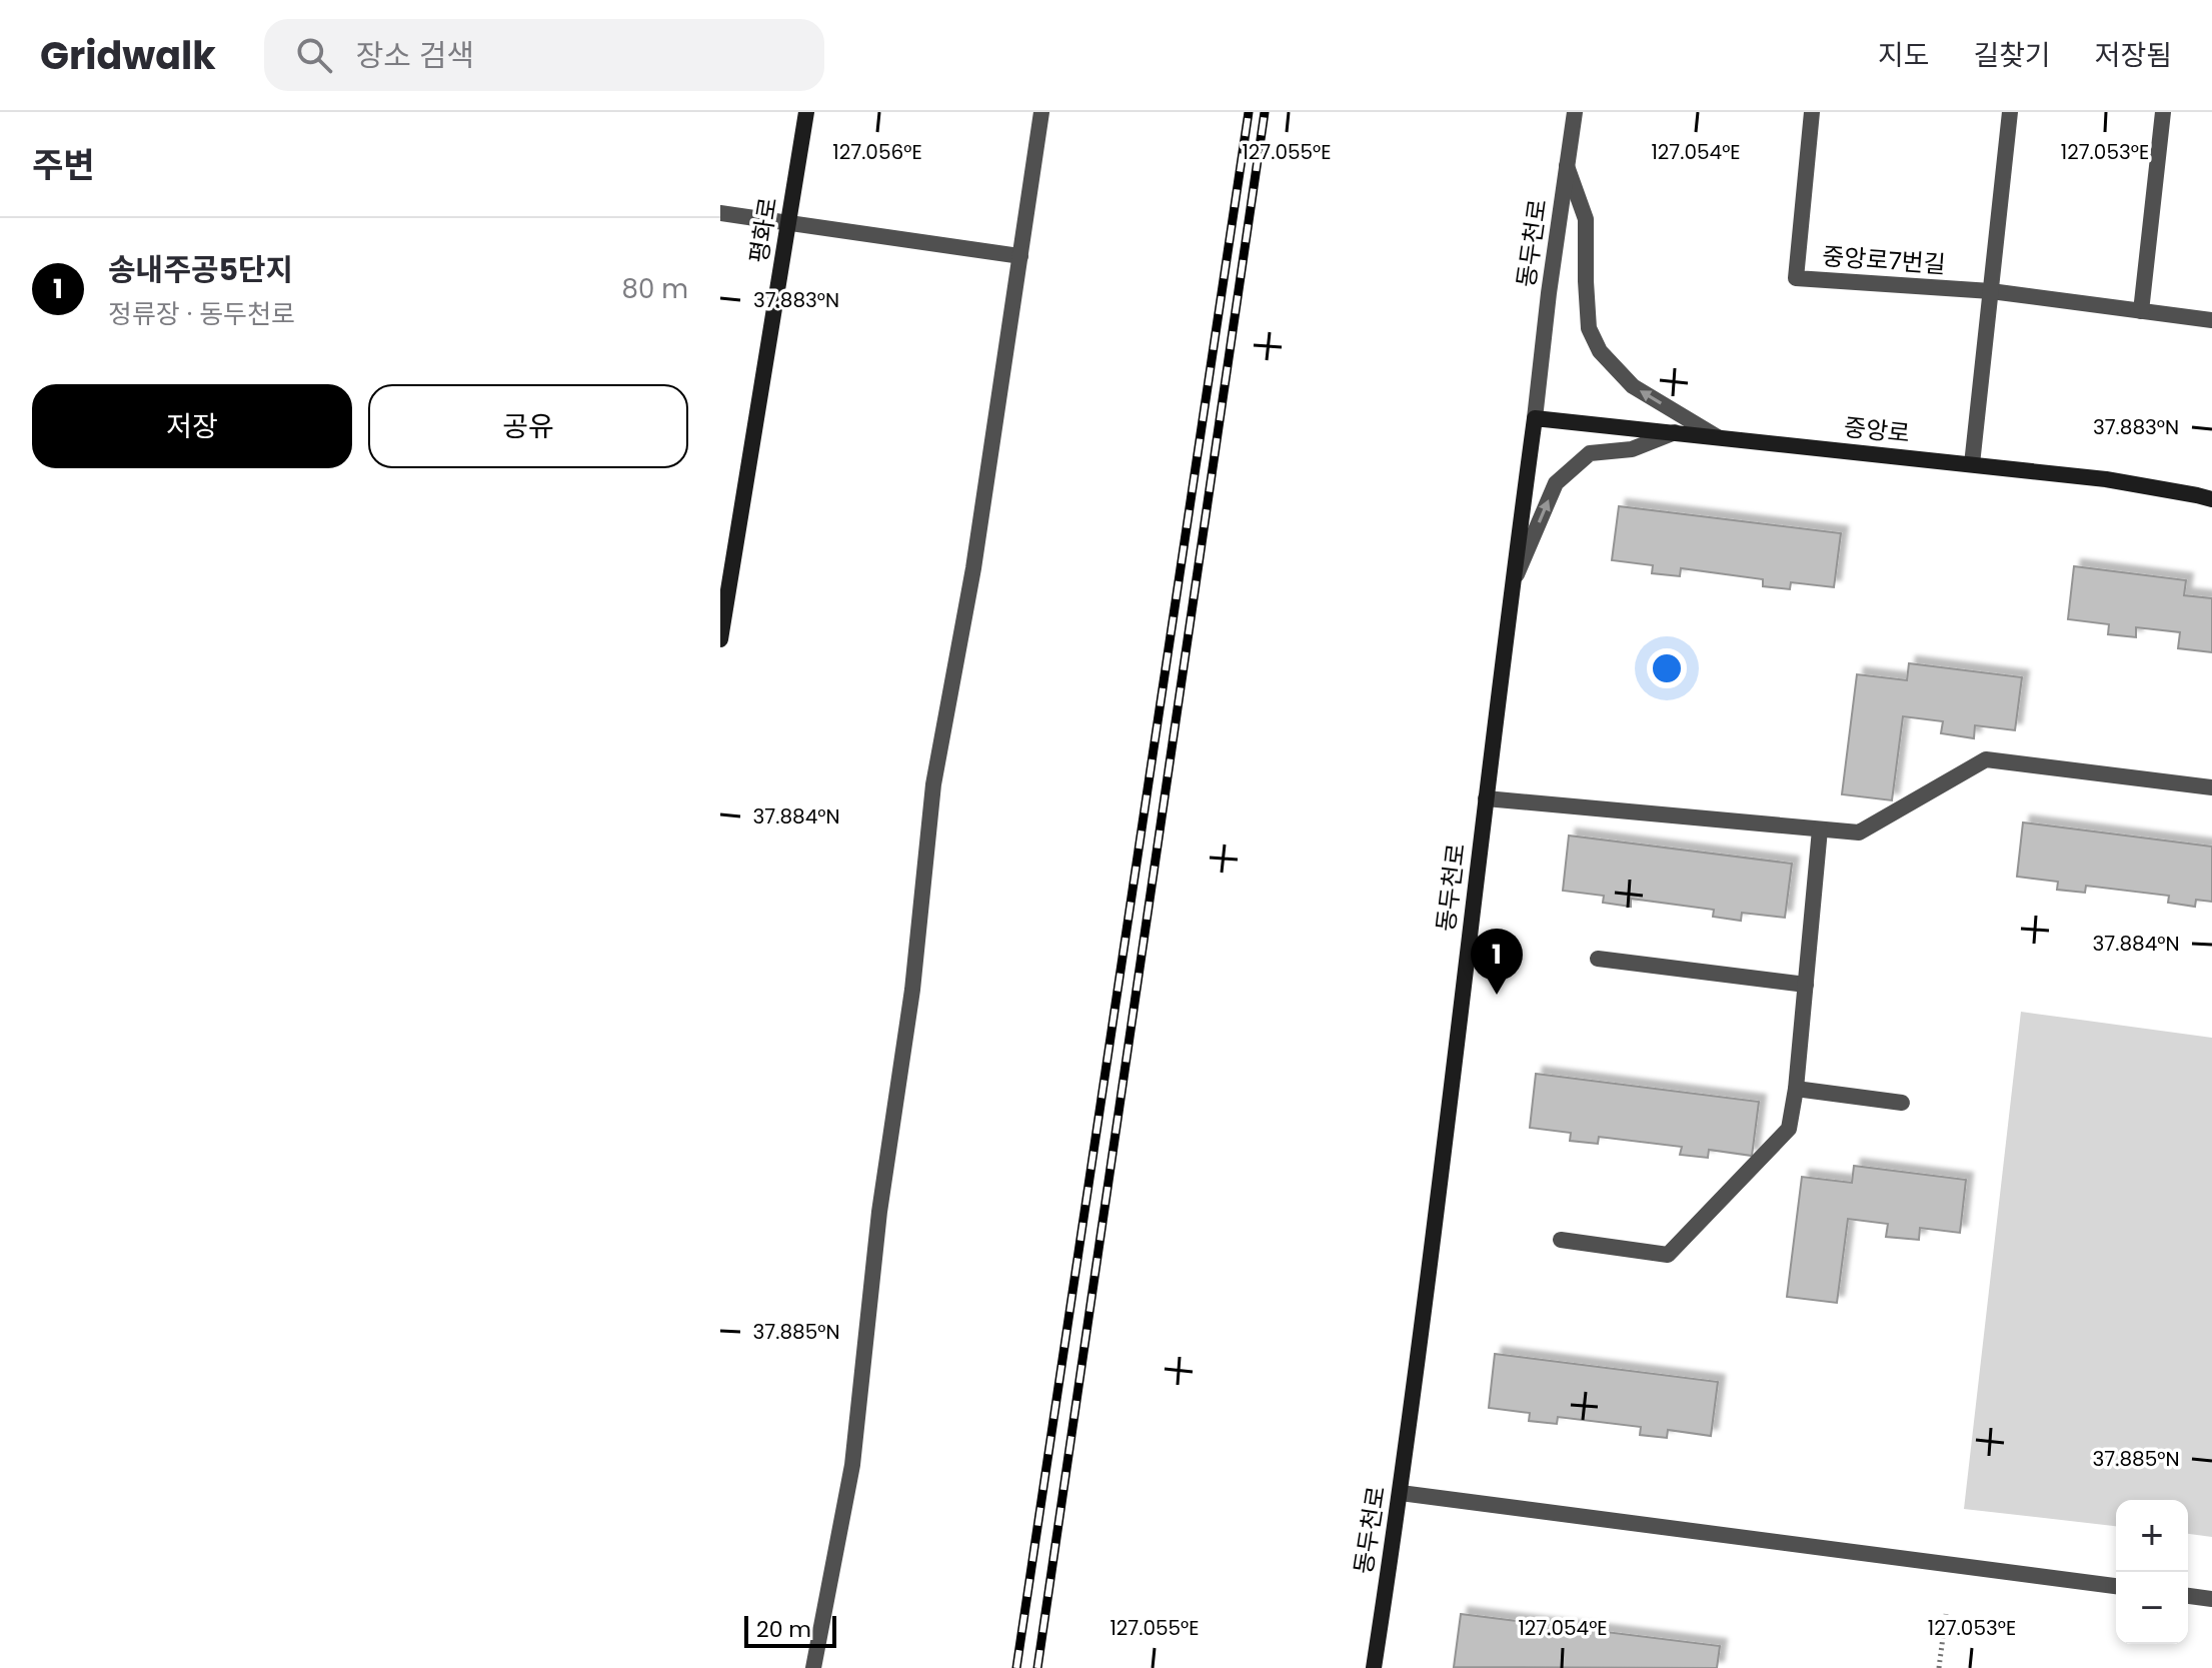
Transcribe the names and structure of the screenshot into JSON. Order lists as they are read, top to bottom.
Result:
{
  "streets": {
    "street": [
      "평화로",
      "동두천로",
      "중앙로7번길",
      "중앙로"
    ]
  },
  "crossings": [
    ["동두천로", "중앙로"]
  ],
  "scale_bar": "20 m",
  "page": {
    "header": "Gridwalk",
    "search": "장소 검색",
    "nav": ["지도", "길찾기", "저장됨"],
    "heading": "주변",
    "list": [
      {
        "mark": "1",
        "name": "송내주공5단지",
        "note": "정류장 · 동두천로",
        "value": "80 m"
      }
    ],
    "buttons": ["저장", "공유"],
    "pins": "1",
    "map_buttons": ["+", "−"],
    "scale": "20 m"
  },
  "coordinates": [
    "127.056°E",
    "127.055°E",
    "127.054°E",
    "127.053°E",
    "37.883°N",
    "37.884°N",
    "37.885°N"
  ]
}
